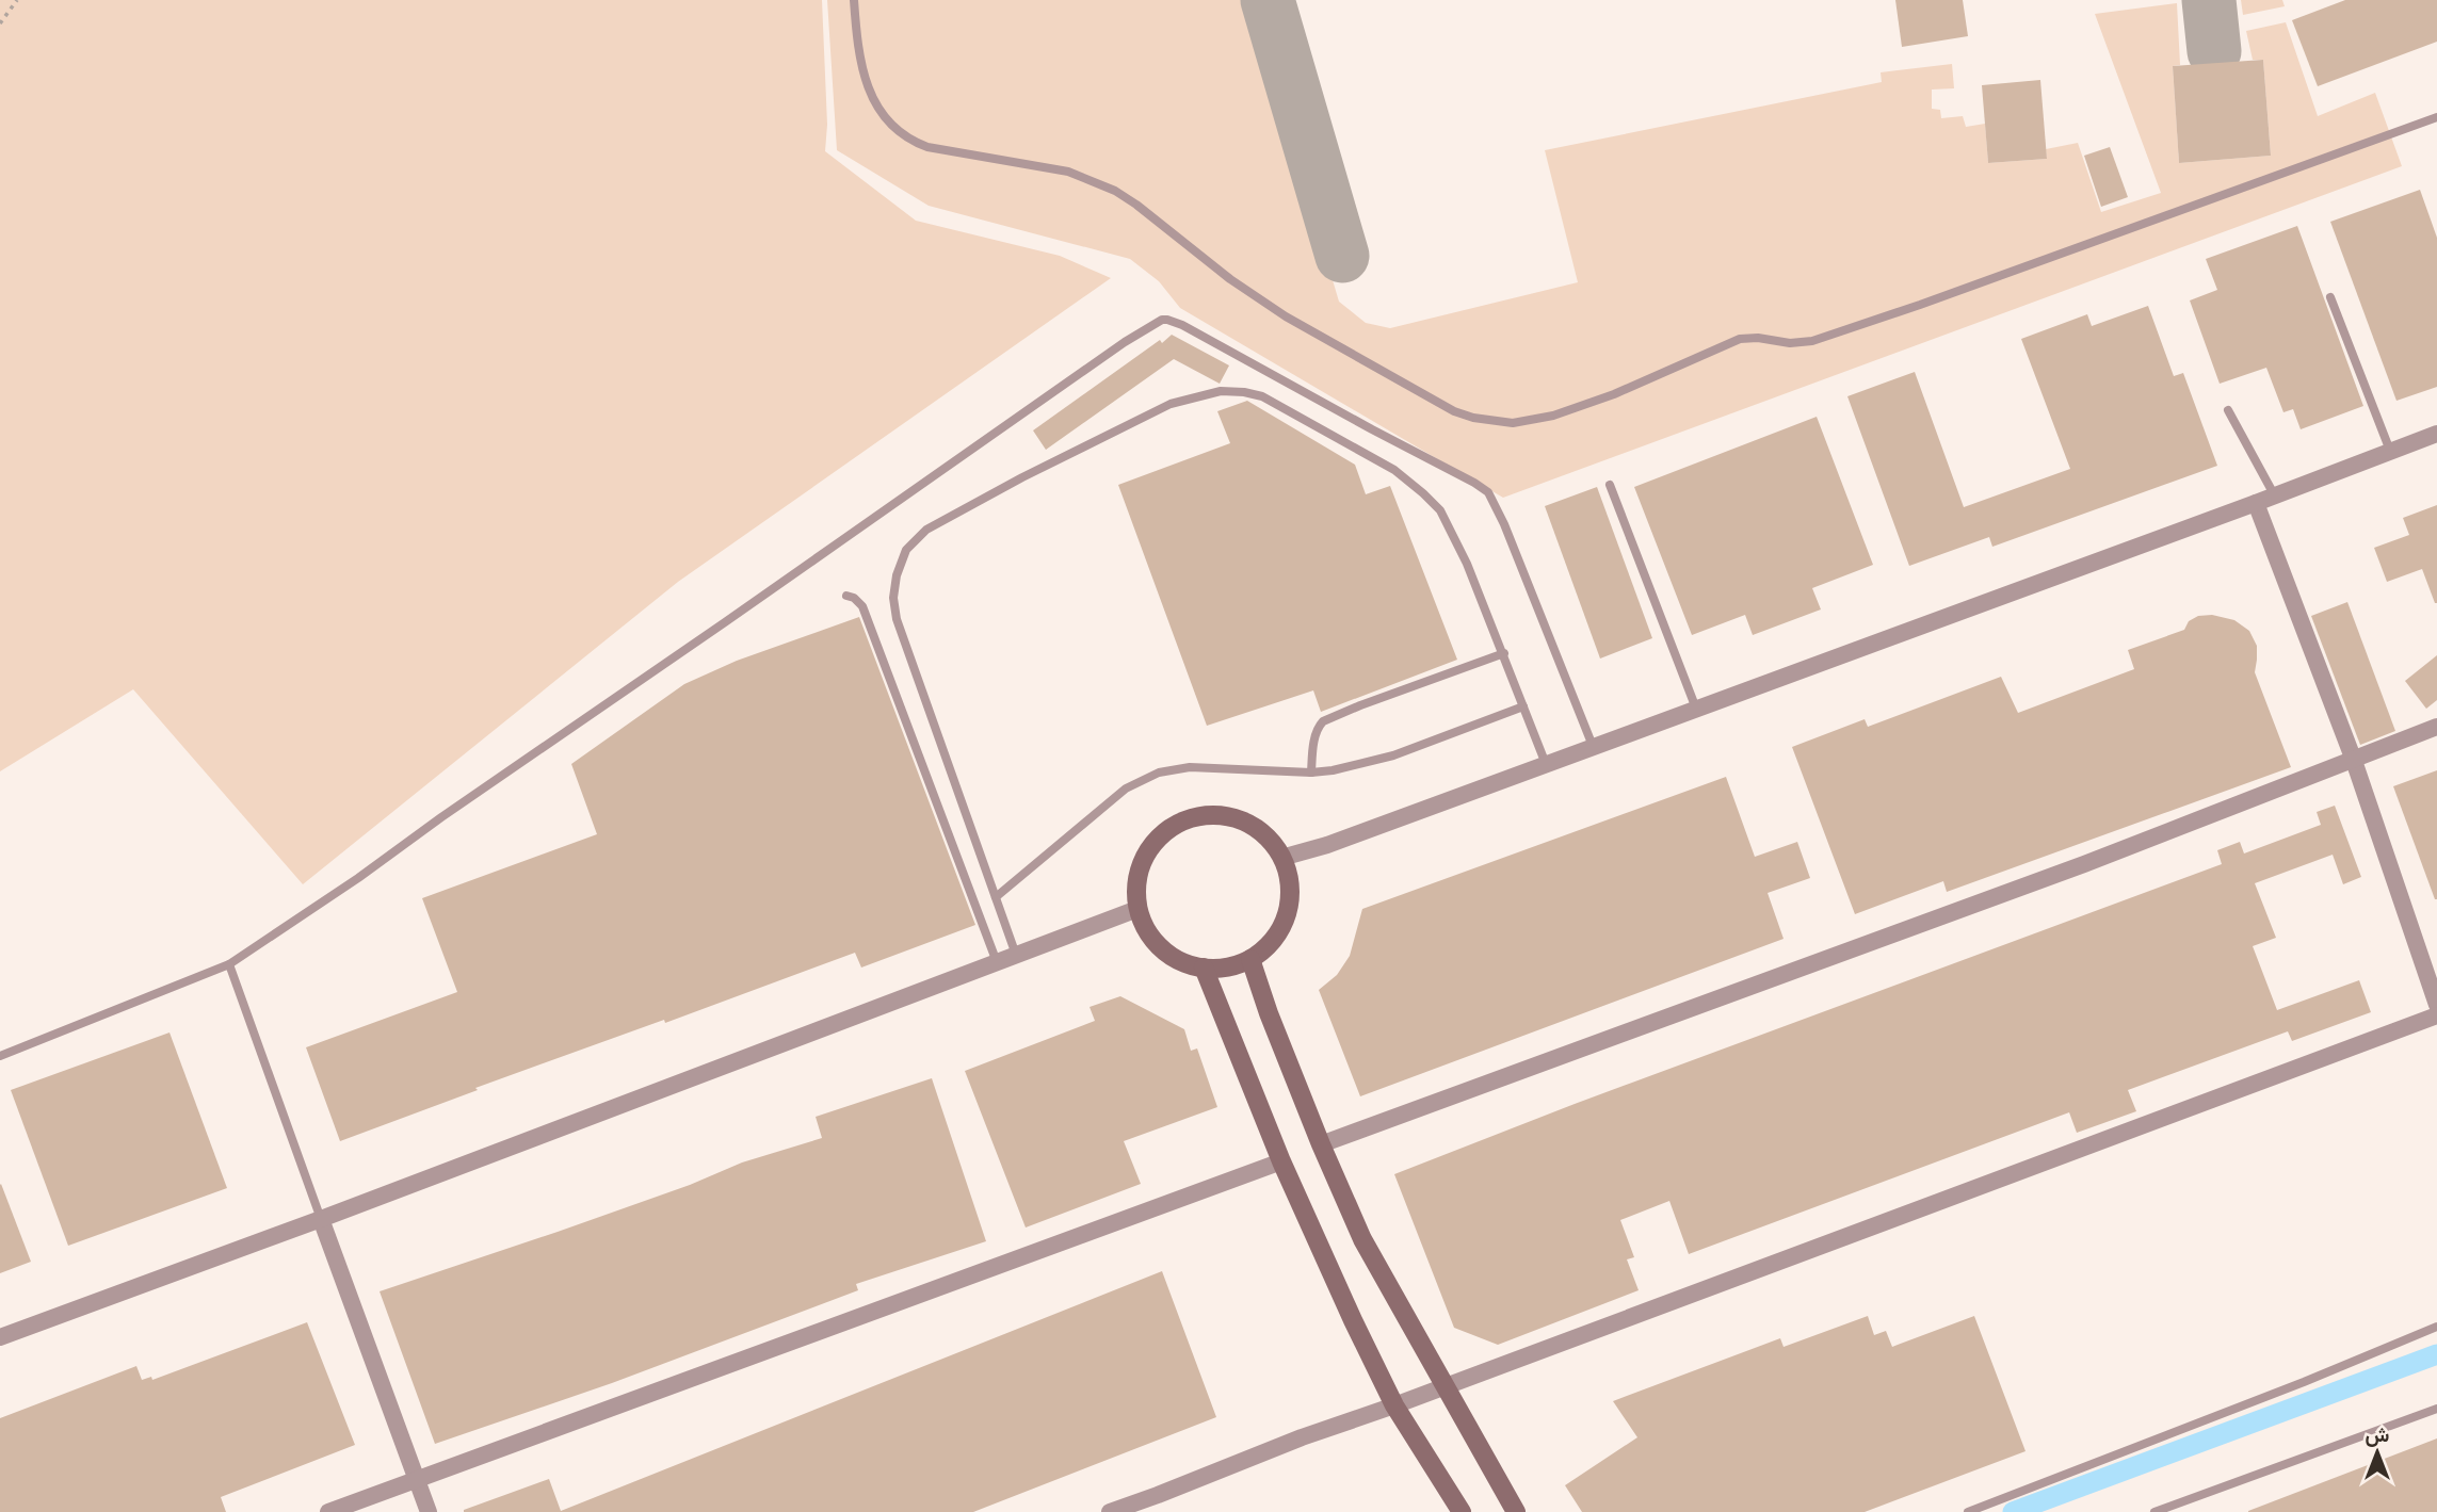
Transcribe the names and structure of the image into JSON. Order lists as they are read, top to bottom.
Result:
{
  "north": "top"
}
